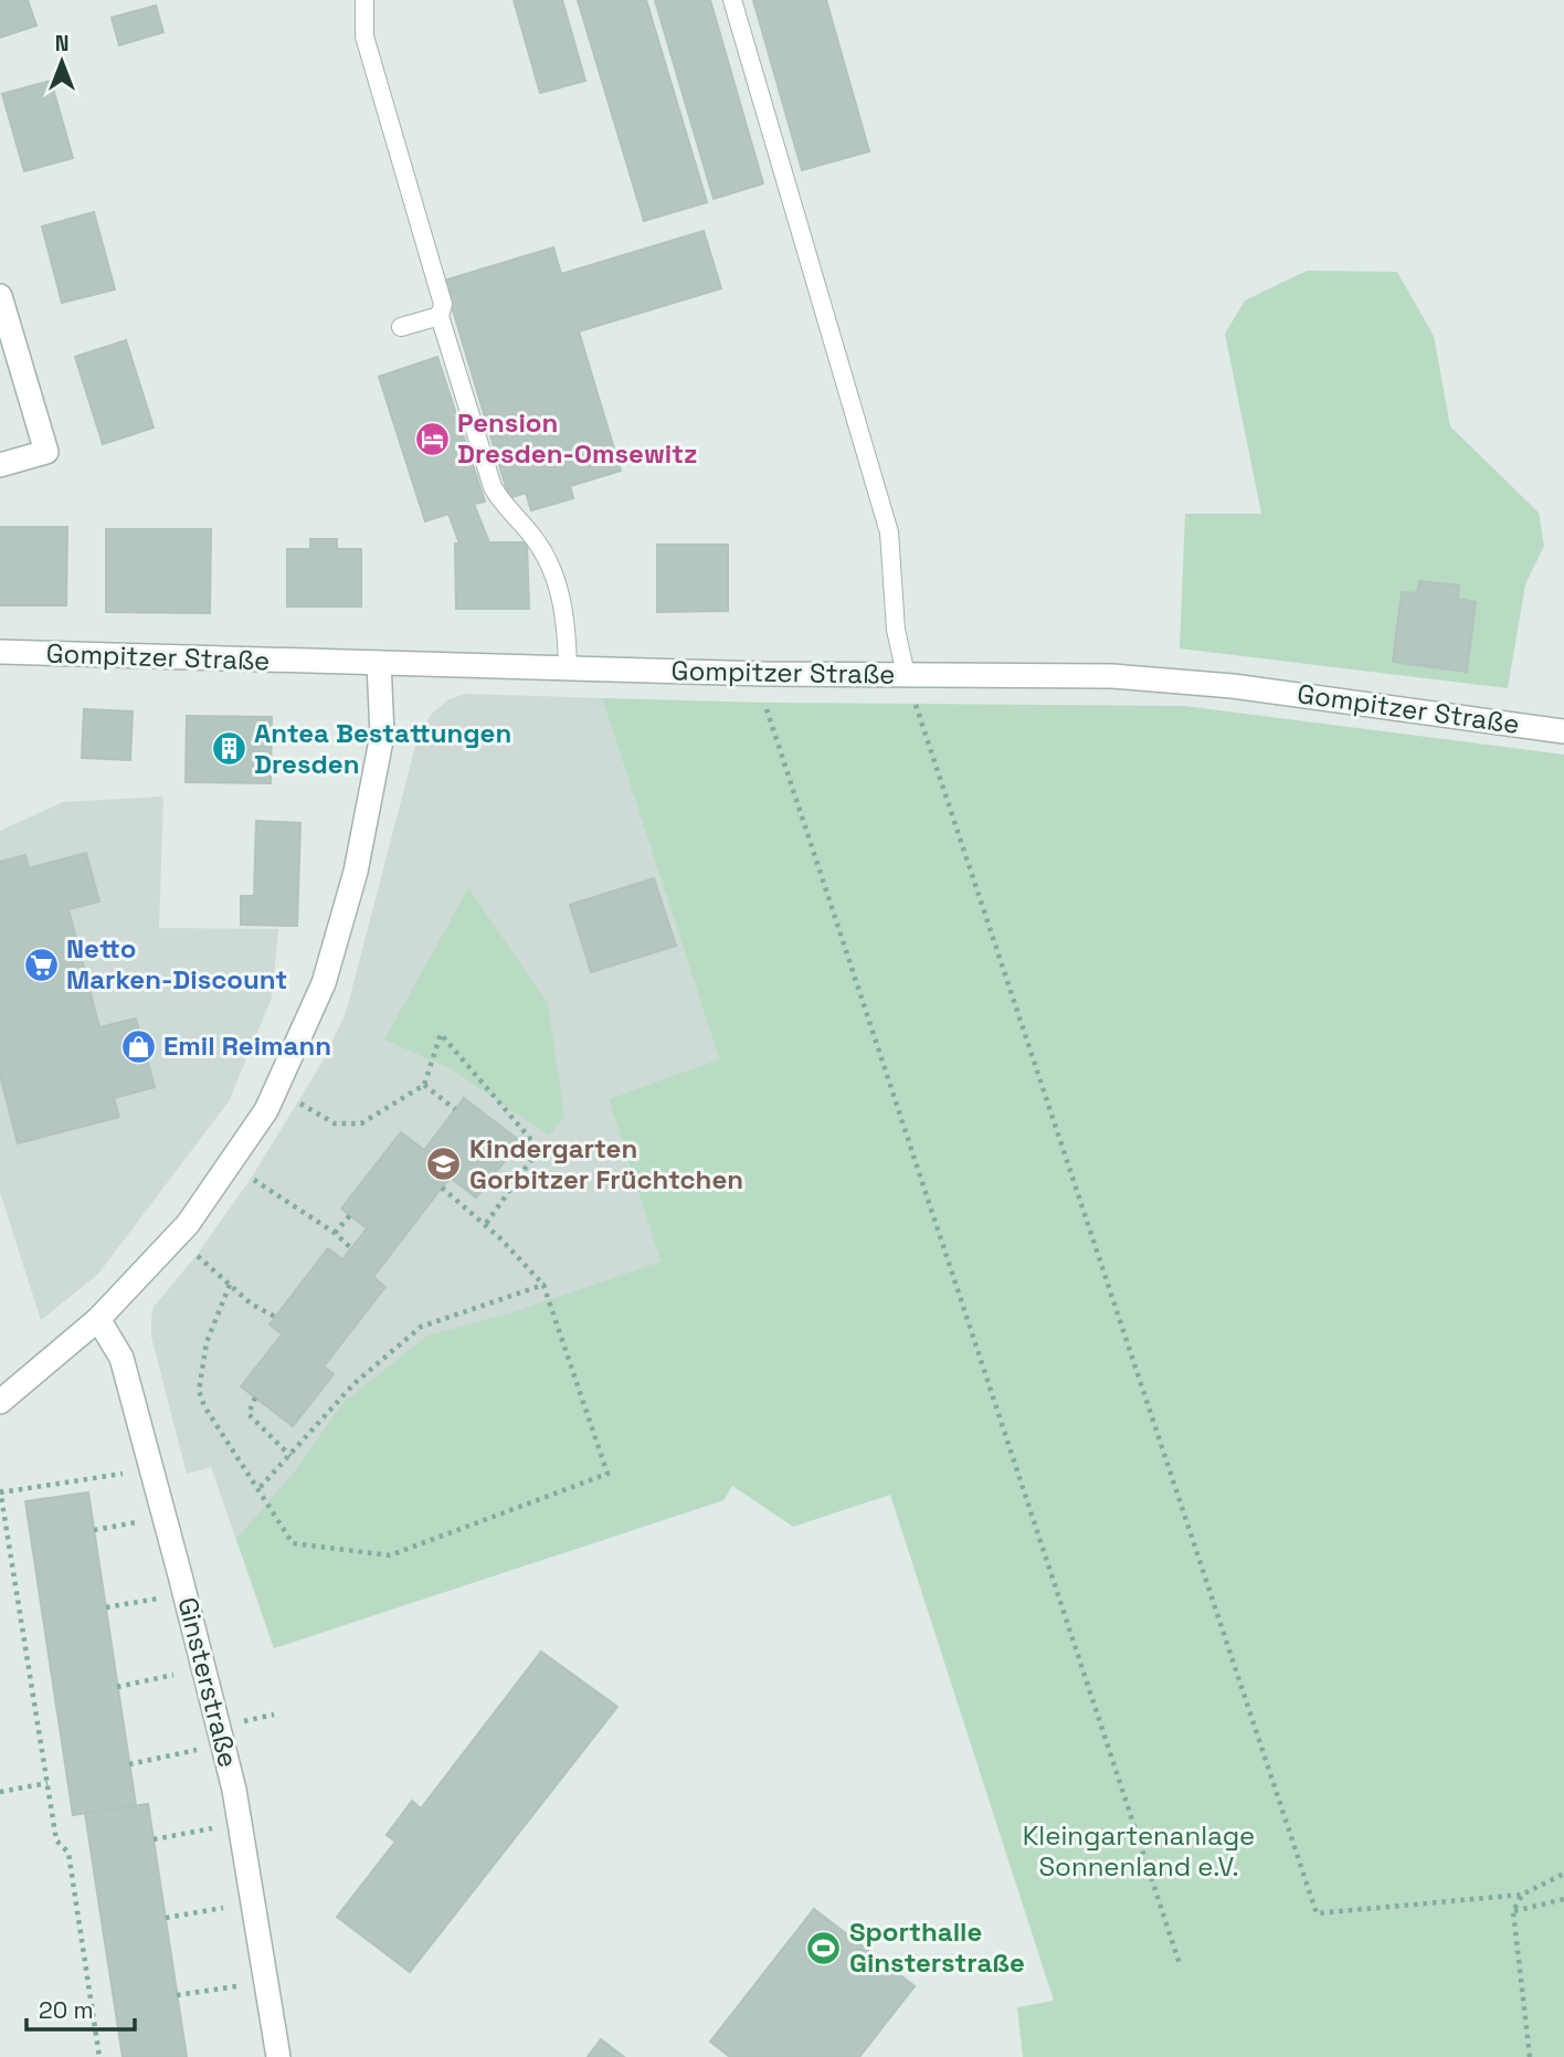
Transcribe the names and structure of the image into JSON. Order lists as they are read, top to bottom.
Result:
{
  "streets": {
    "street": ["Gompitzer Straße", "Ginsterstraße"]
  },
  "parks": ["Kleingartenanlage Sonnenland e.V."],
  "places": {
    "hotel": ["Pension Dresden-Omsewitz"],
    "building": ["Antea Bestattungen Dresden"],
    "supermarket": ["Netto Marken-Discount"],
    "shop": ["Emil Reimann"],
    "school or university": ["Kindergarten Gorbitzer Früchtchen"],
    "sports": ["Sporthalle Ginsterstraße"]
  },
  "scale_bar": "20 m",
  "north": "top"
}
